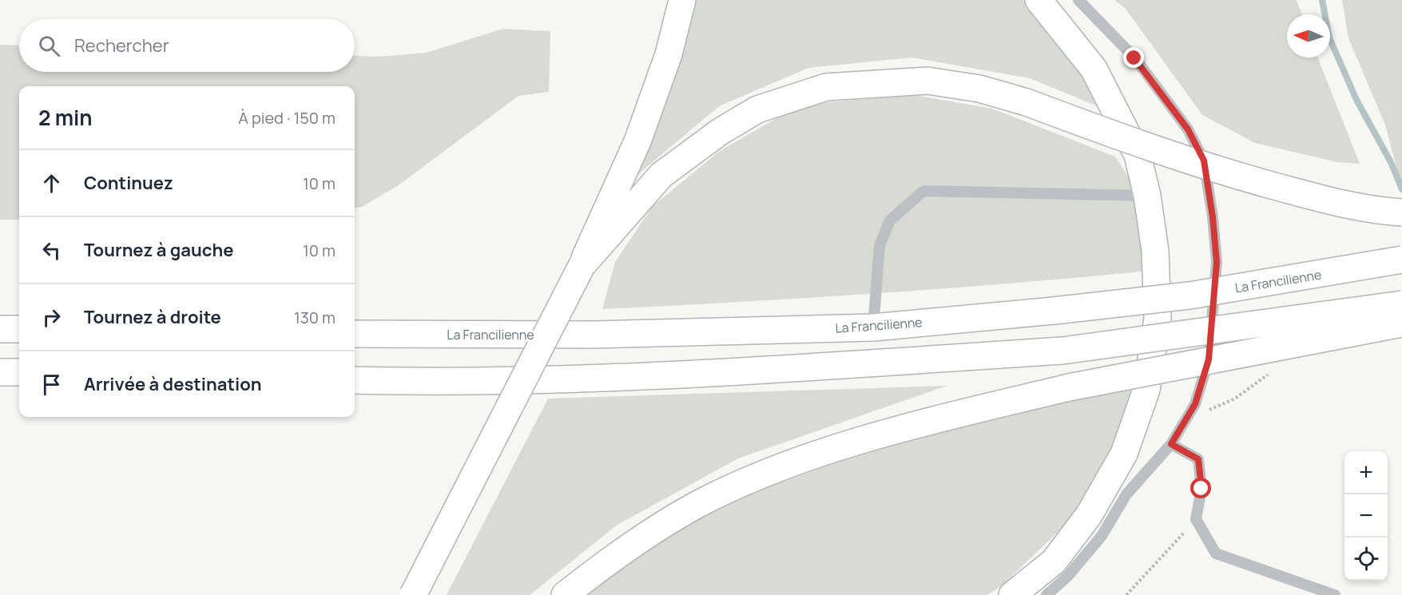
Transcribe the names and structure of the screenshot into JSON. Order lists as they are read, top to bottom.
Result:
{
  "streets": {
    "main road": ["La Francilienne"]
  },
  "north": "left",
  "page": {
    "search": "Rechercher",
    "heading": ["2 min", "À pied · 150 m"],
    "list": [
      ["Continuez", "10 m"],
      ["Tournez à gauche", "10 m"],
      ["Tournez à droite", "130 m"],
      "Arrivée à destination"
    ],
    "map_buttons": ["+", "−"]
  }
}
